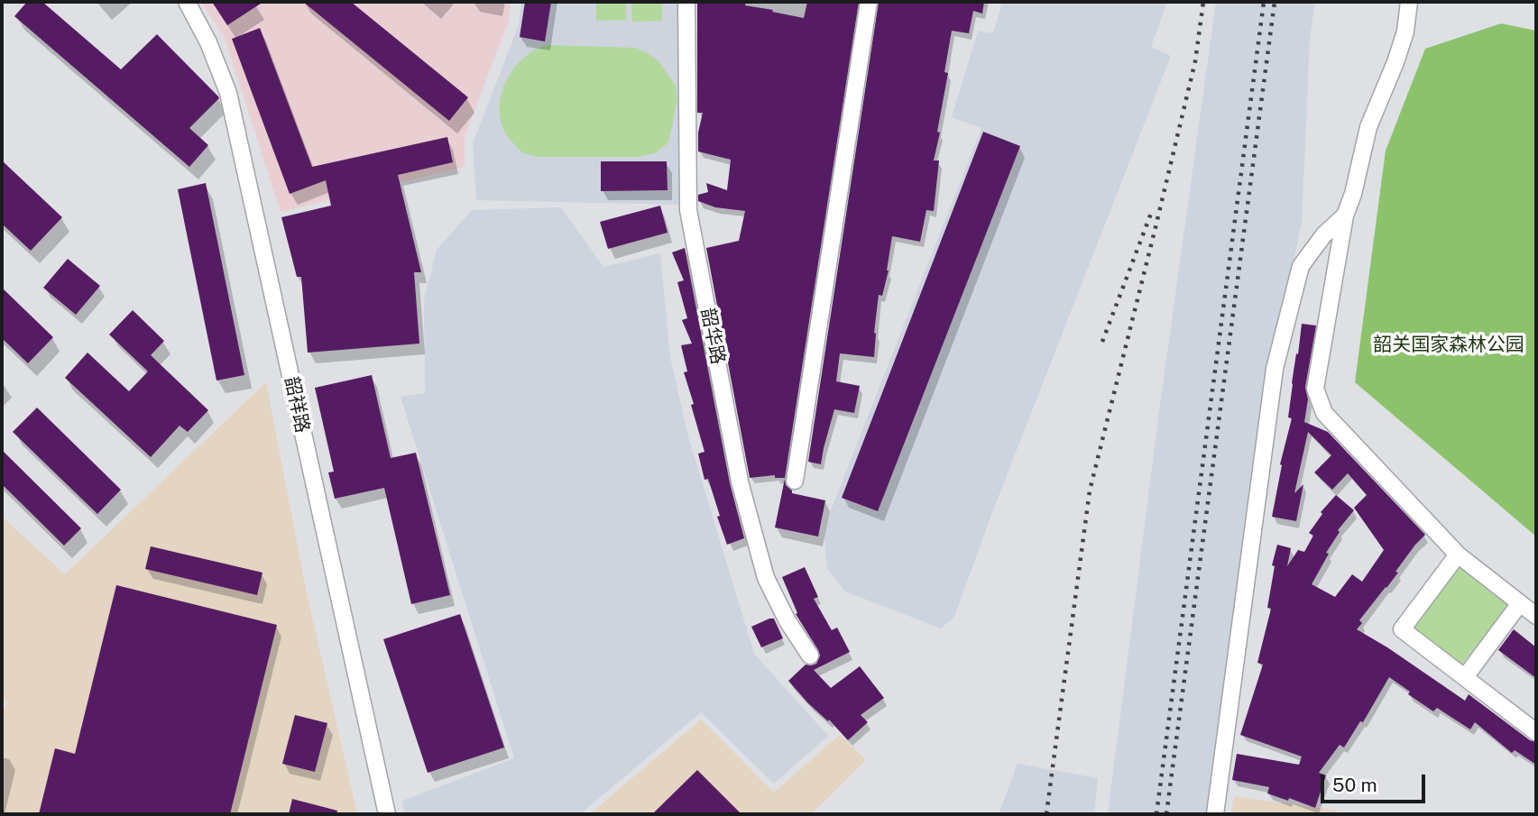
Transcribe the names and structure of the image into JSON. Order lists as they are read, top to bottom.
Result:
{
  "streets": {
    "street": ["韶华路", "韶祥路"]
  },
  "parks": ["韶关国家森林公园"],
  "scale_bar": "50 m"
}
